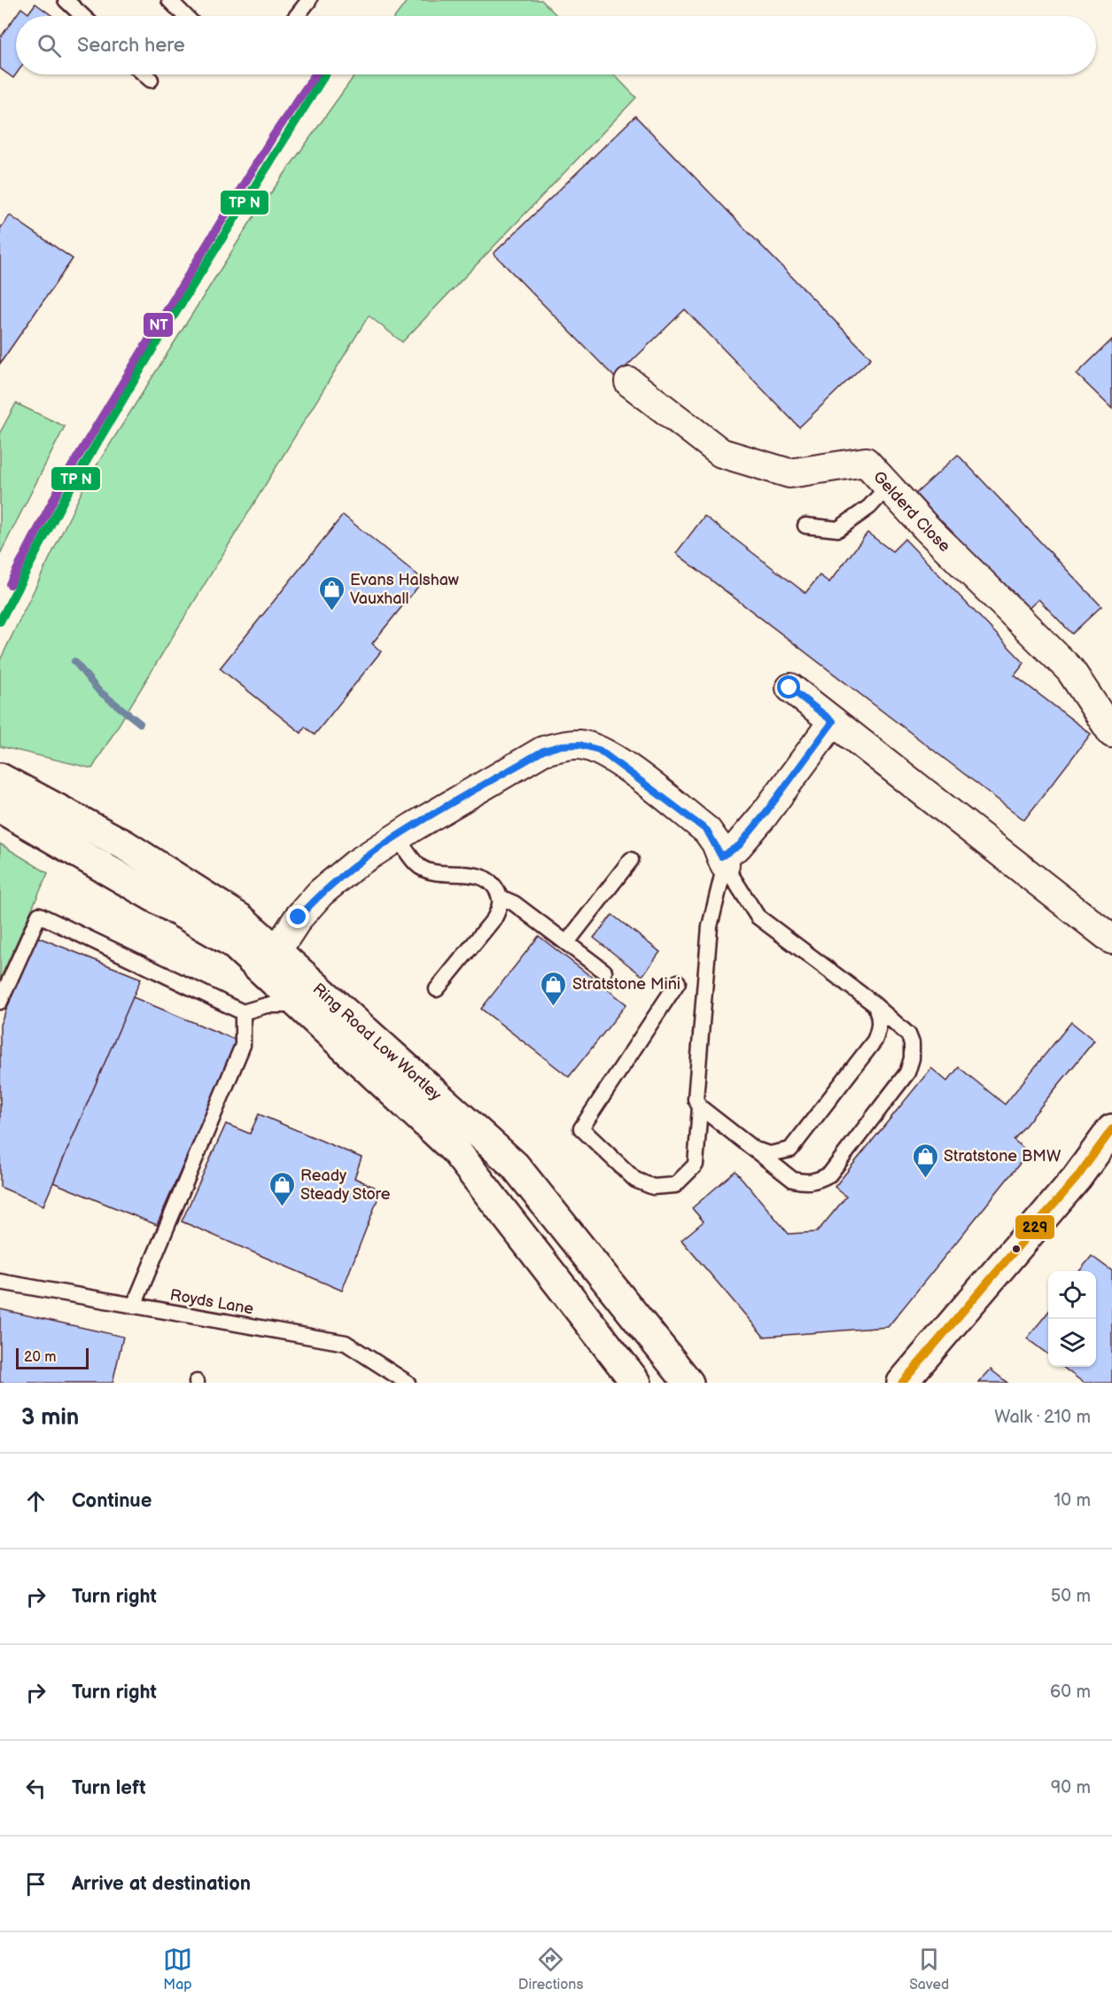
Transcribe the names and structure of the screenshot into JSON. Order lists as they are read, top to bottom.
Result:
{
  "streets": {
    "main road": ["Ring Road Low Wortley"],
    "street": ["Gelderd Close"],
    "lane": ["Royds Lane"]
  },
  "places": {
    "shop": [
      "Evans Halshaw Vauxhall",
      "Stratstone Mini",
      "Stratstone BMW",
      "Ready Steady Store"
    ]
  },
  "lines": ["transit line NT", "transit line 229"],
  "scale_bar": "20 m",
  "page": {
    "search": "Search here",
    "scale": "20 m",
    "heading": ["3 min", "Walk · 210 m"],
    "list": [
      ["Continue", "10 m"],
      ["Turn right", "50 m"],
      ["Turn right", "60 m"],
      ["Turn left", "90 m"],
      "Arrive at destination"
    ],
    "nav": ["Map", "Directions", "Saved"]
  }
}
